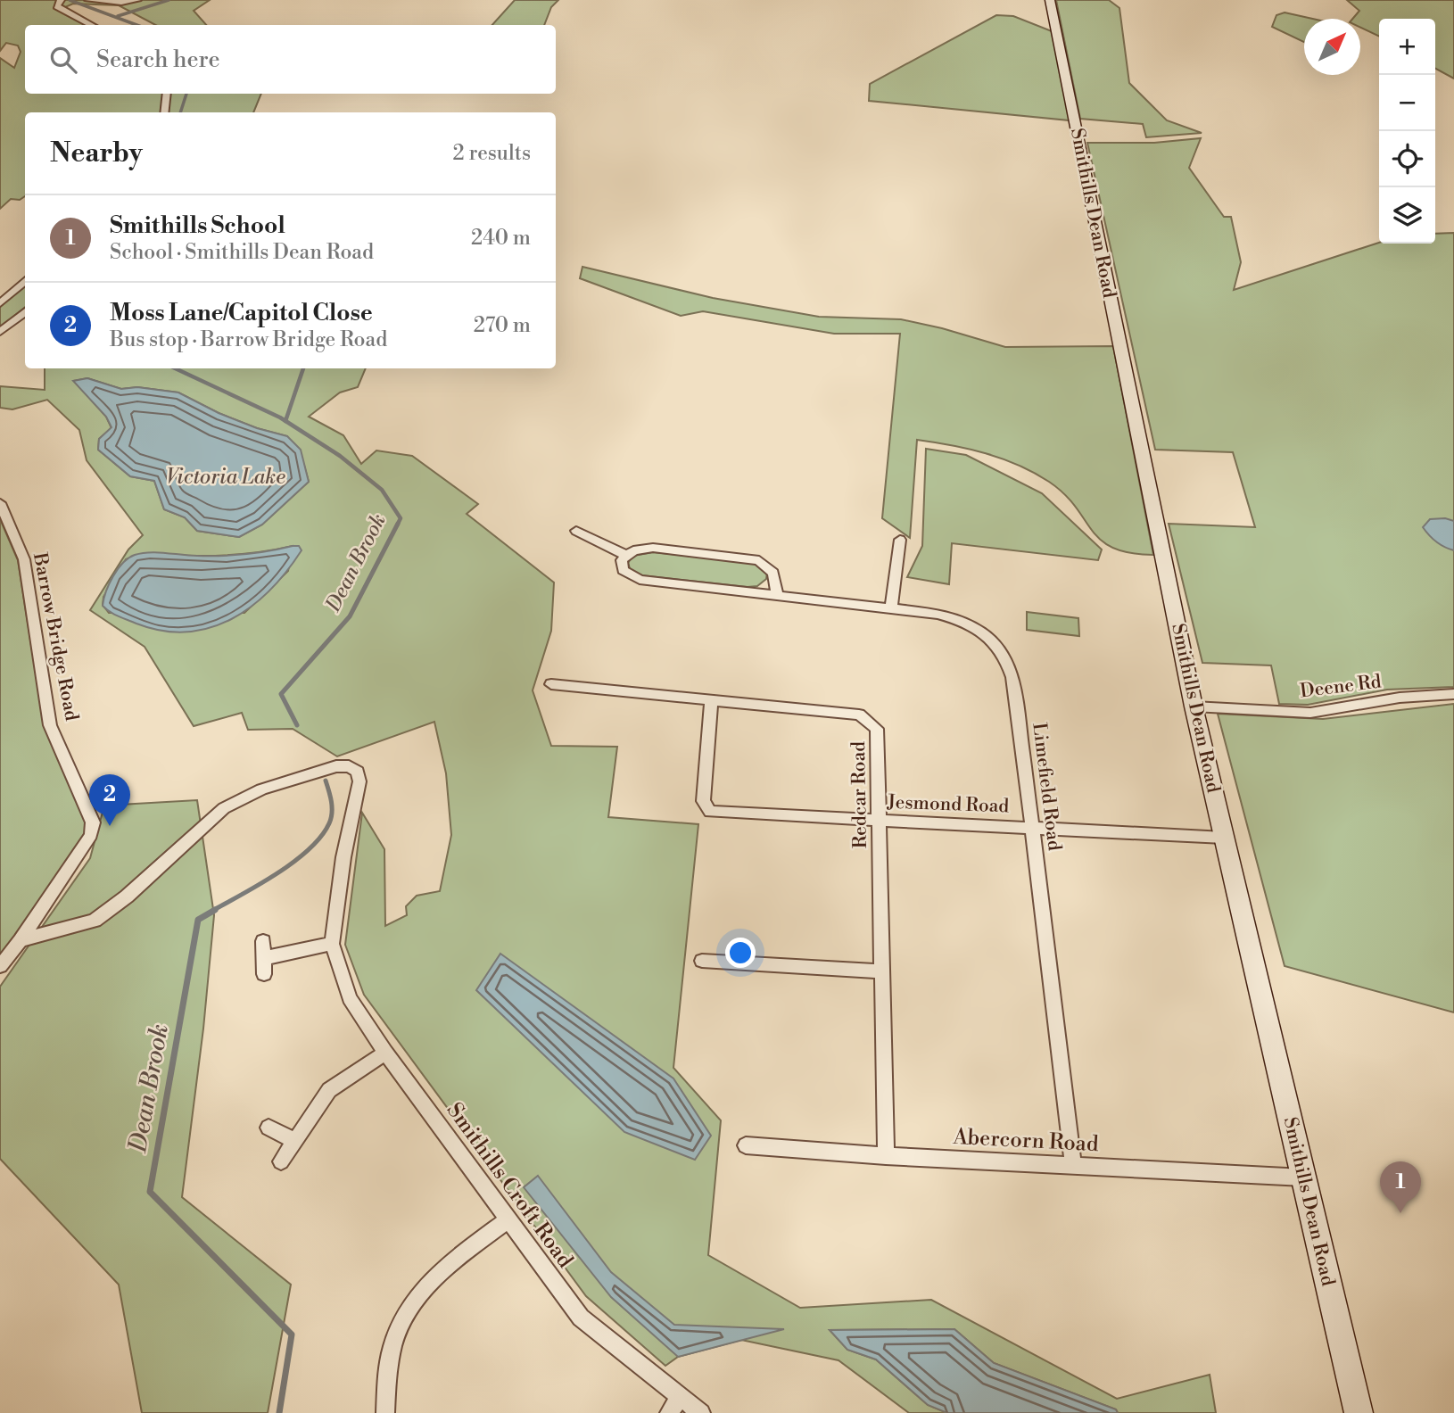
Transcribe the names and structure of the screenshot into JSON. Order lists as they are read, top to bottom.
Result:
{
  "streets": {
    "street": [
      "Smithills Dean Road",
      "Barrow Bridge Road",
      "Deene Rd",
      "Limefield Road",
      "Redcar Road",
      "Jesmond Road",
      "Abercorn Road",
      "Smithills Croft Road"
    ]
  },
  "crossings": [
    ["Smithills Dean Road", "Deene Rd"],
    ["Smithills Dean Road", "Jesmond Road"],
    ["Smithills Dean Road", "Abercorn Road"],
    ["Barrow Bridge Road", "Smithills Croft Road"],
    ["Limefield Road", "Jesmond Road"],
    ["Limefield Road", "Abercorn Road"],
    ["Redcar Road", "Jesmond Road"],
    ["Redcar Road", "Abercorn Road"]
  ],
  "water": ["Victoria Lake", "Dean Brook"],
  "north": "top right",
  "page": {
    "map_buttons": ["+", "−"],
    "search": "Search here",
    "heading": ["Nearby", "2 results"],
    "list": [
      {
        "mark": "1",
        "name": "Smithills School",
        "note": "School · Smithills Dean Road",
        "value": "240 m"
      },
      {
        "mark": "2",
        "name": "Moss Lane/Capitol Close",
        "note": "Bus stop · Barrow Bridge Road",
        "value": "270 m"
      }
    ],
    "pins": ["2", "1"]
  }
}
